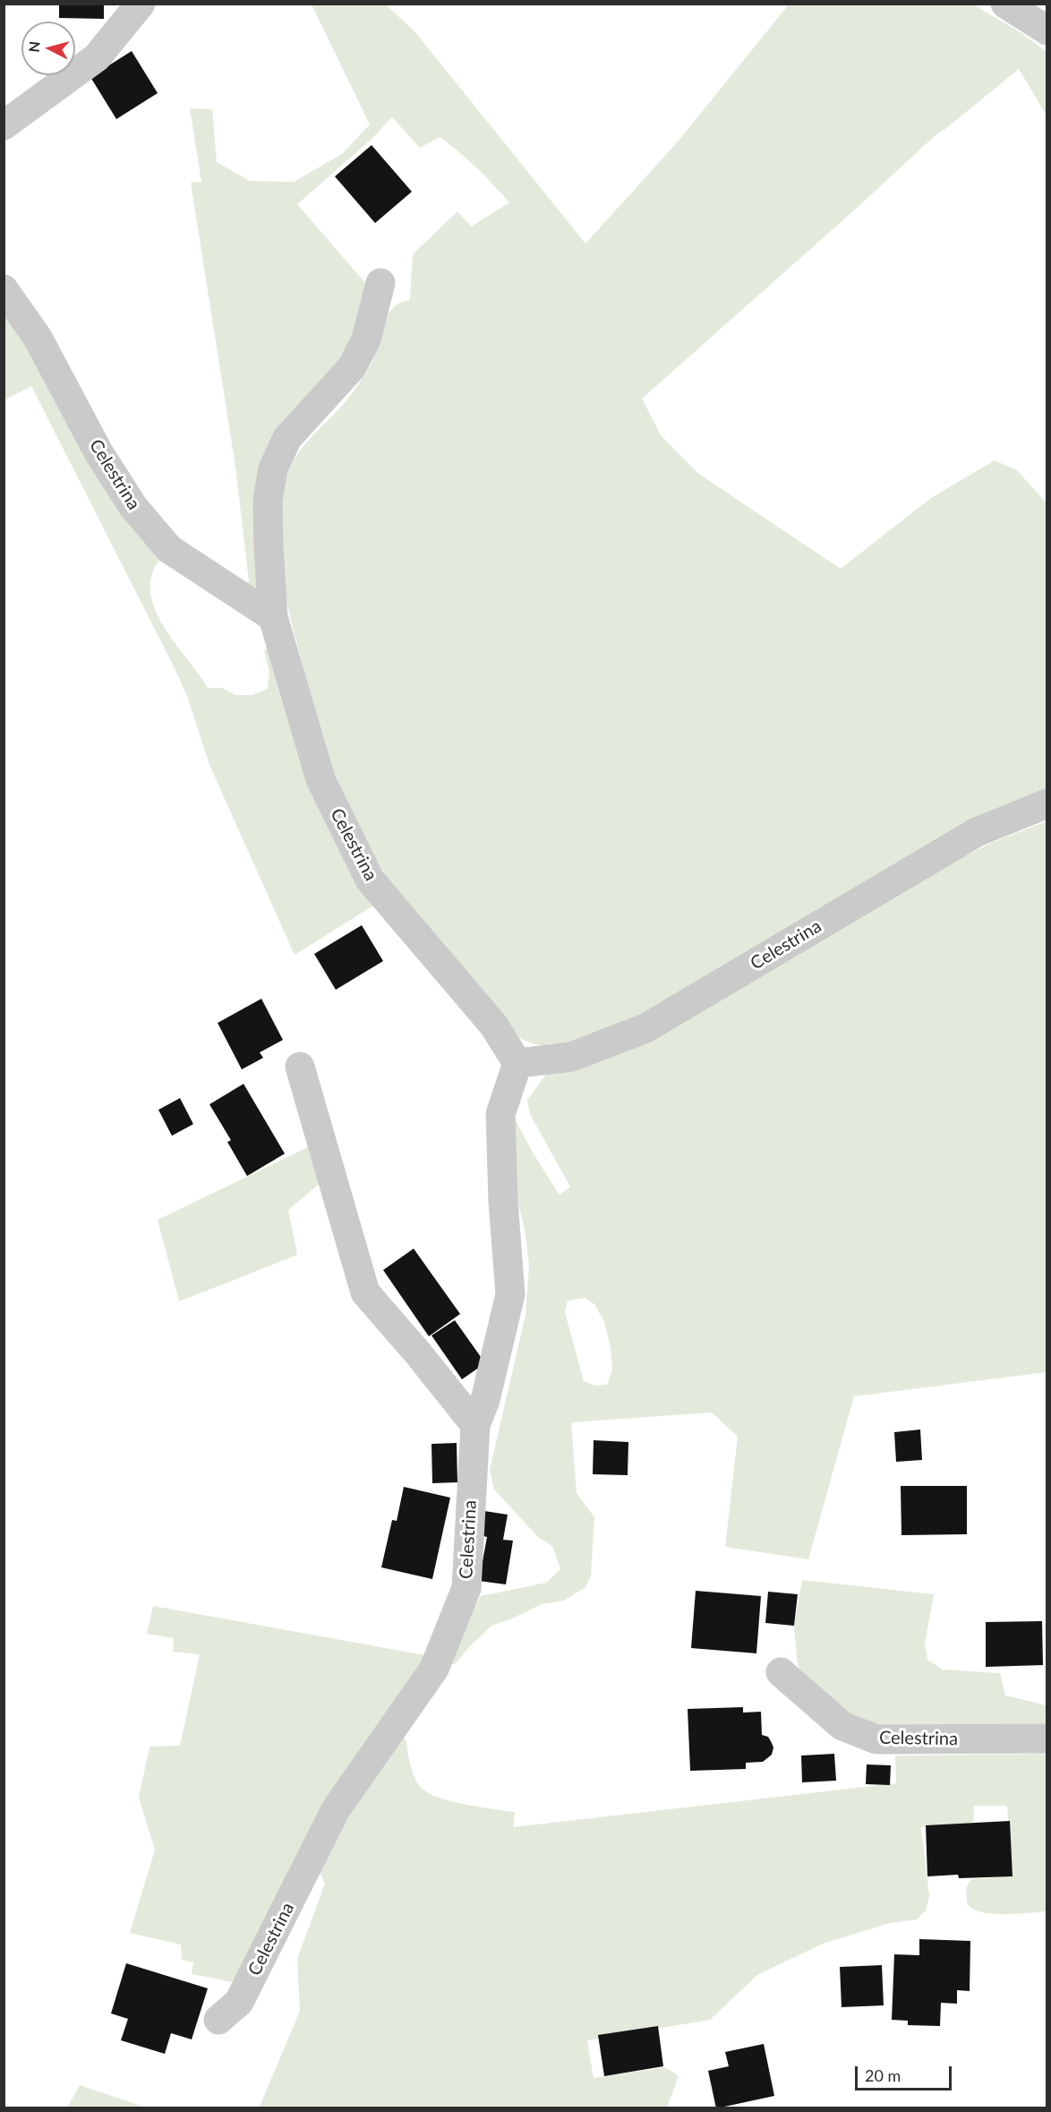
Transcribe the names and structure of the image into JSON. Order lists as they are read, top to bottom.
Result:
{
  "streets": {
    "street": ["Celestrina"]
  },
  "scale_bar": "20 m",
  "north": "left"
}
